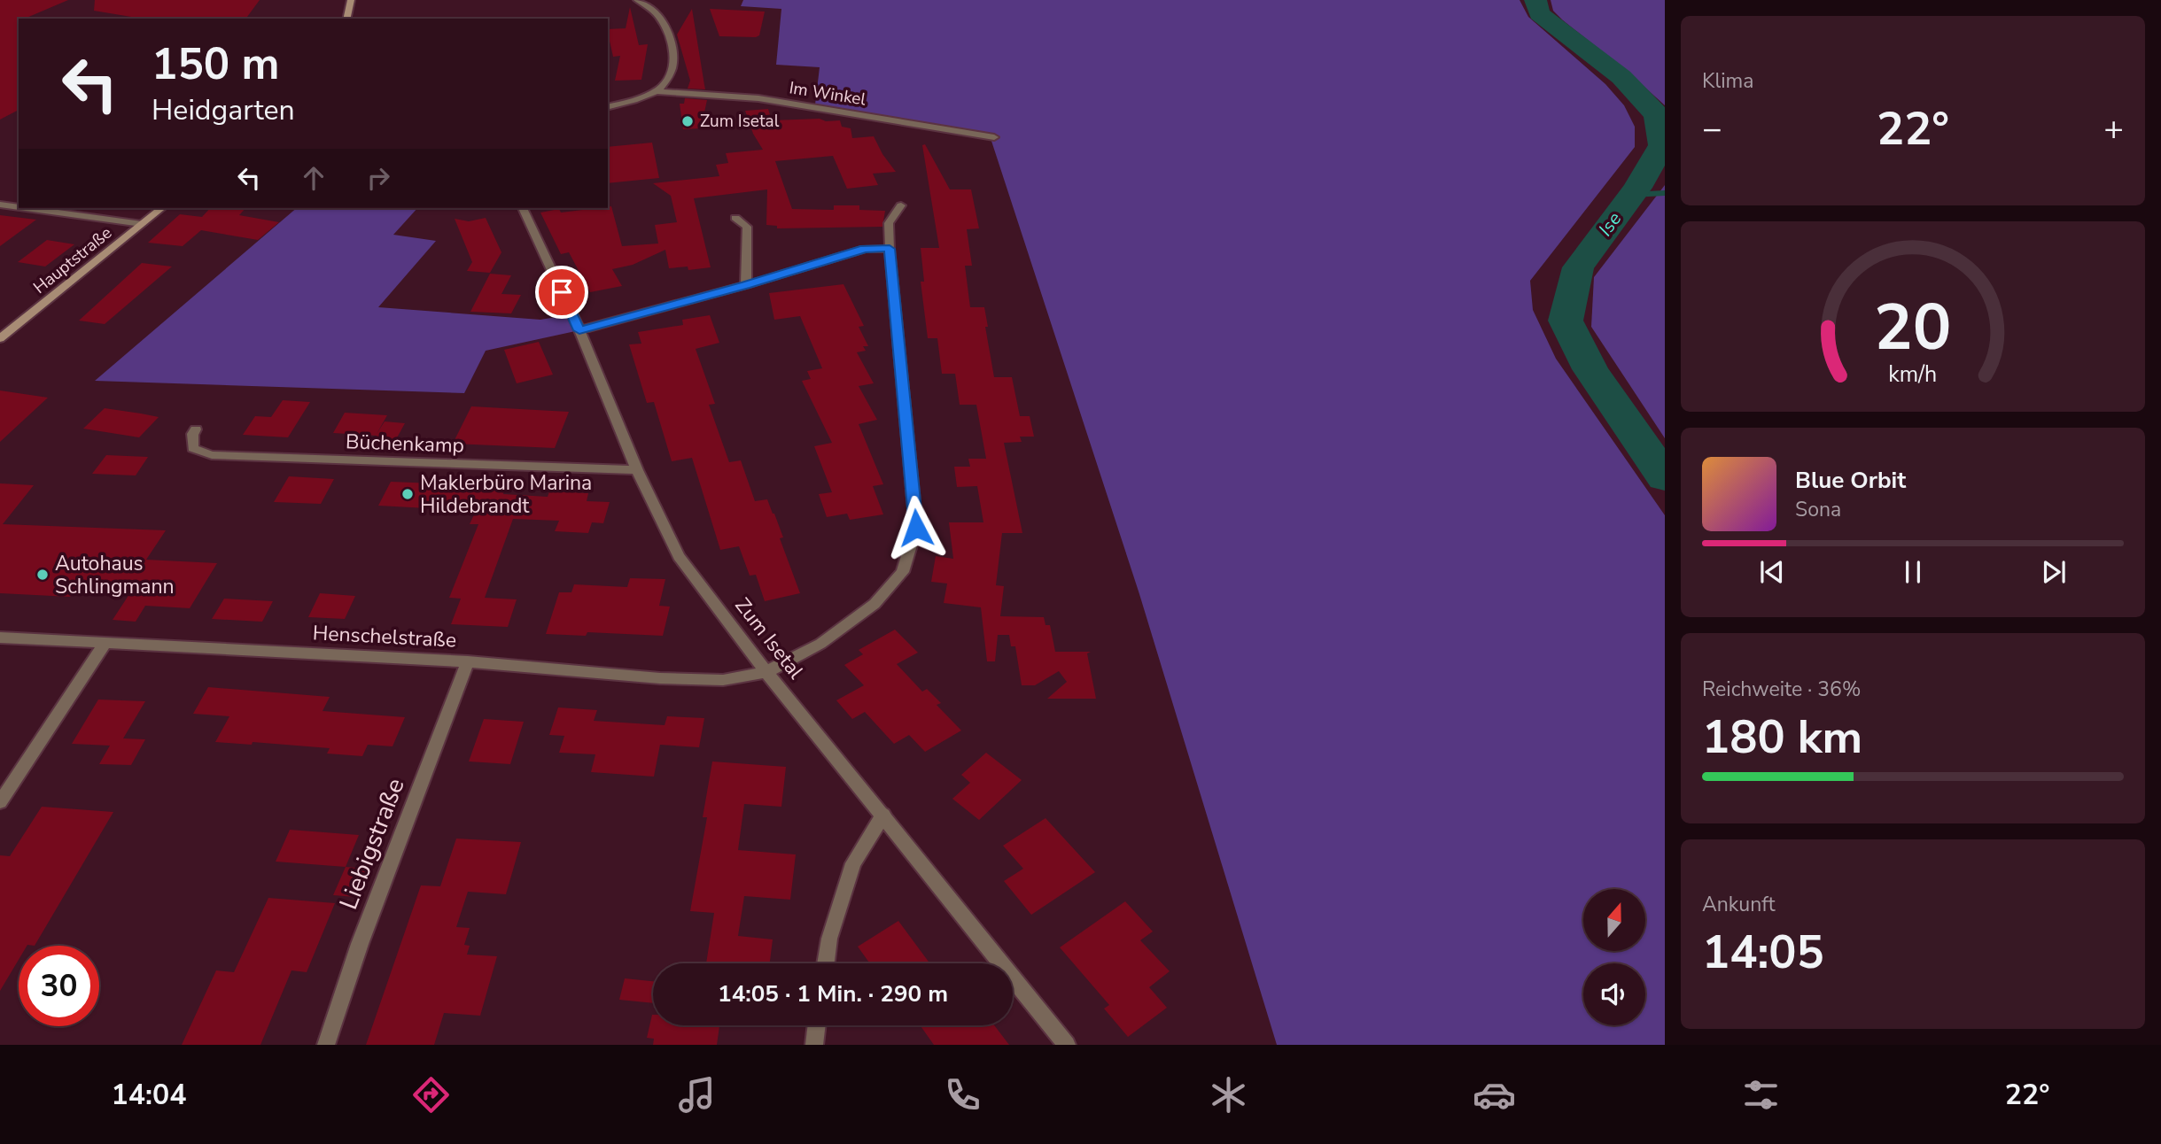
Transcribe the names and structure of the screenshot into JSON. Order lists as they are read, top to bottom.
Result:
{
  "streets": {
    "street": [
      "Im Winkel",
      "Hauptstraße",
      "Büchenkamp",
      "Henschelstraße",
      "Zum Isetal",
      "Liebigstraße"
    ]
  },
  "crossings": [
    ["Büchenkamp", "Zum Isetal"],
    ["Henschelstraße", "Zum Isetal"],
    ["Henschelstraße", "Liebigstraße"]
  ],
  "water": ["Ise"],
  "places": ["Zum Isetal", "Maklerbüro Marina Hildebrandt", "Autohaus Schlingmann"],
  "north": "top",
  "page": {
    "tile": [
      "Klima",
      ["Reichweite · 36%", "180 km"],
      ["Ankunft", "14:05"]
    ],
    "turn": ["150 m", "Heidgarten"],
    "heat": ["−", "22°", "+"],
    "song": ["Blue Orbit", "Sona"],
    "limit": "30",
    "trip": "14:05 · 1 Min. · 290 m",
    "tabs": ["14:04", "22°"],
    "gauge": ["20", "km/h"]
  }
}
